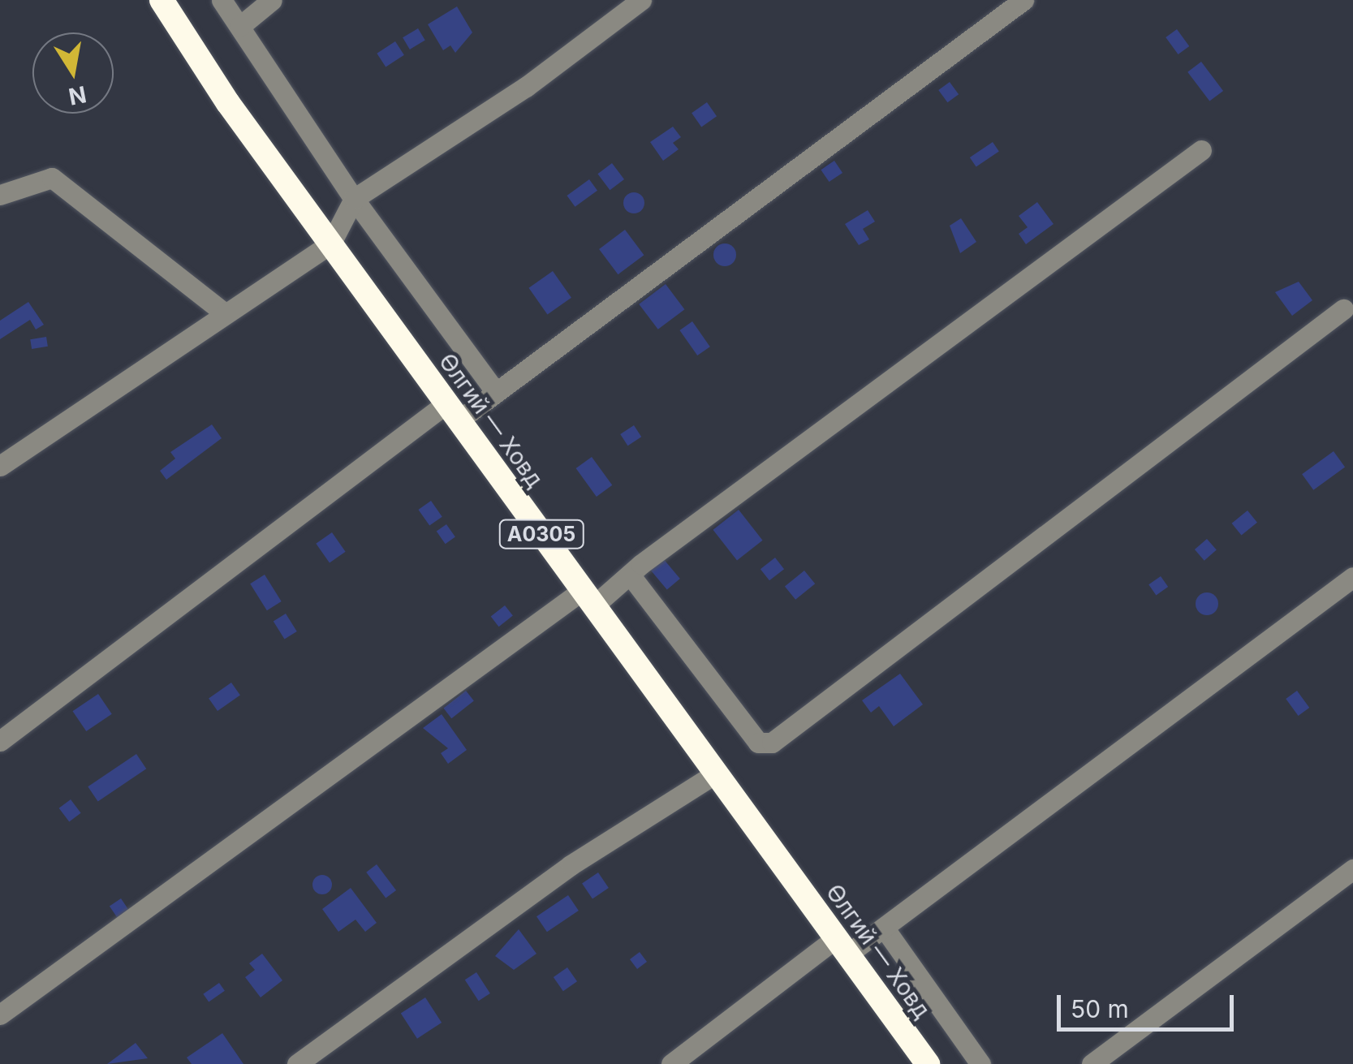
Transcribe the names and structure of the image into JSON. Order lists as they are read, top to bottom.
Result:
{
  "streets": {
    "highway": ["Өлгий — Ховд", "A0305"]
  },
  "scale_bar": "50 m",
  "north": "bottom"
}
